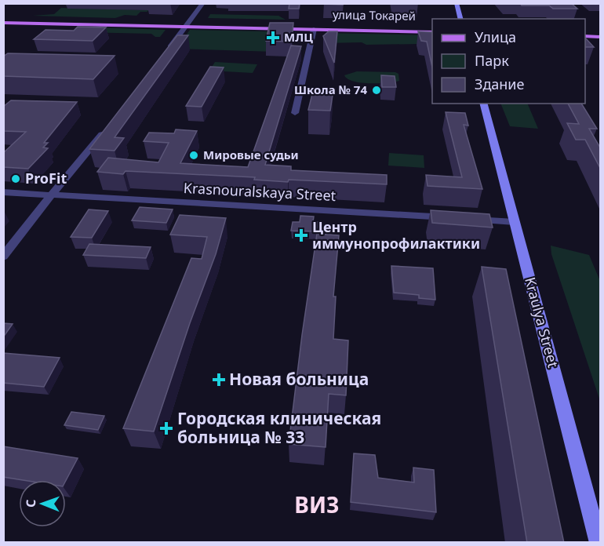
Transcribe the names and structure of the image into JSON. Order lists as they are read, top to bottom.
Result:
{
  "streets": {
    "main road": ["улица Токарей", "Kraulya Street"],
    "street": ["Krasnouralskaya Street"]
  },
  "crossings": [
    ["Krasnouralskaya Street", "Kraulya Street"]
  ],
  "districts": ["ВИЗ"],
  "places": {
    "health": [
      "МЛЦ",
      "Центр иммунопрофилактики",
      "Новая больница",
      "Городская клиническая больница № 33"
    ],
    "other": ["Школа № 74", "Мировые судьи", "ProFit"]
  },
  "legend": ["Улица", "Парк", "Здание"],
  "north": "left"
}
